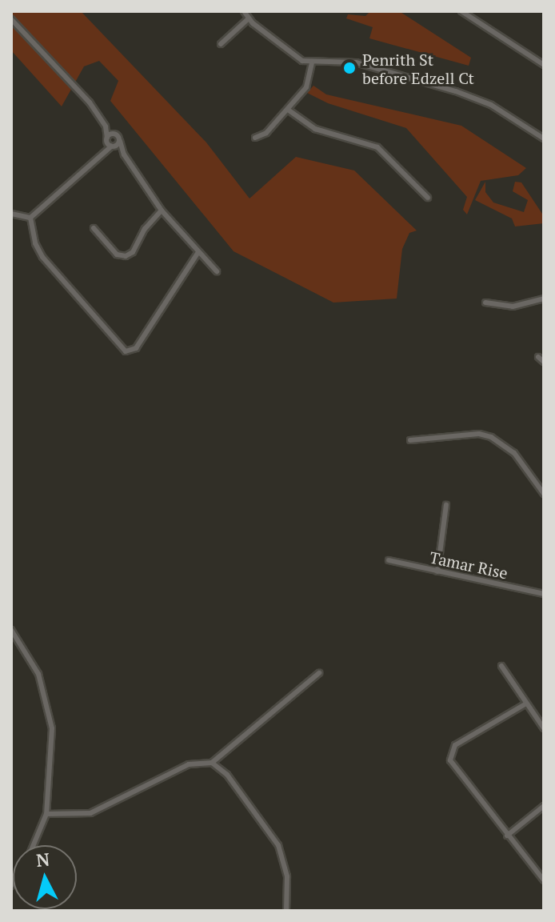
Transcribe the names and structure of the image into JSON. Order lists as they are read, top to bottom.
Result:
{
  "streets": {
    "street": ["Tamar Rise"]
  },
  "places": ["Penrith St before Edzell Ct"],
  "north": "top"
}
